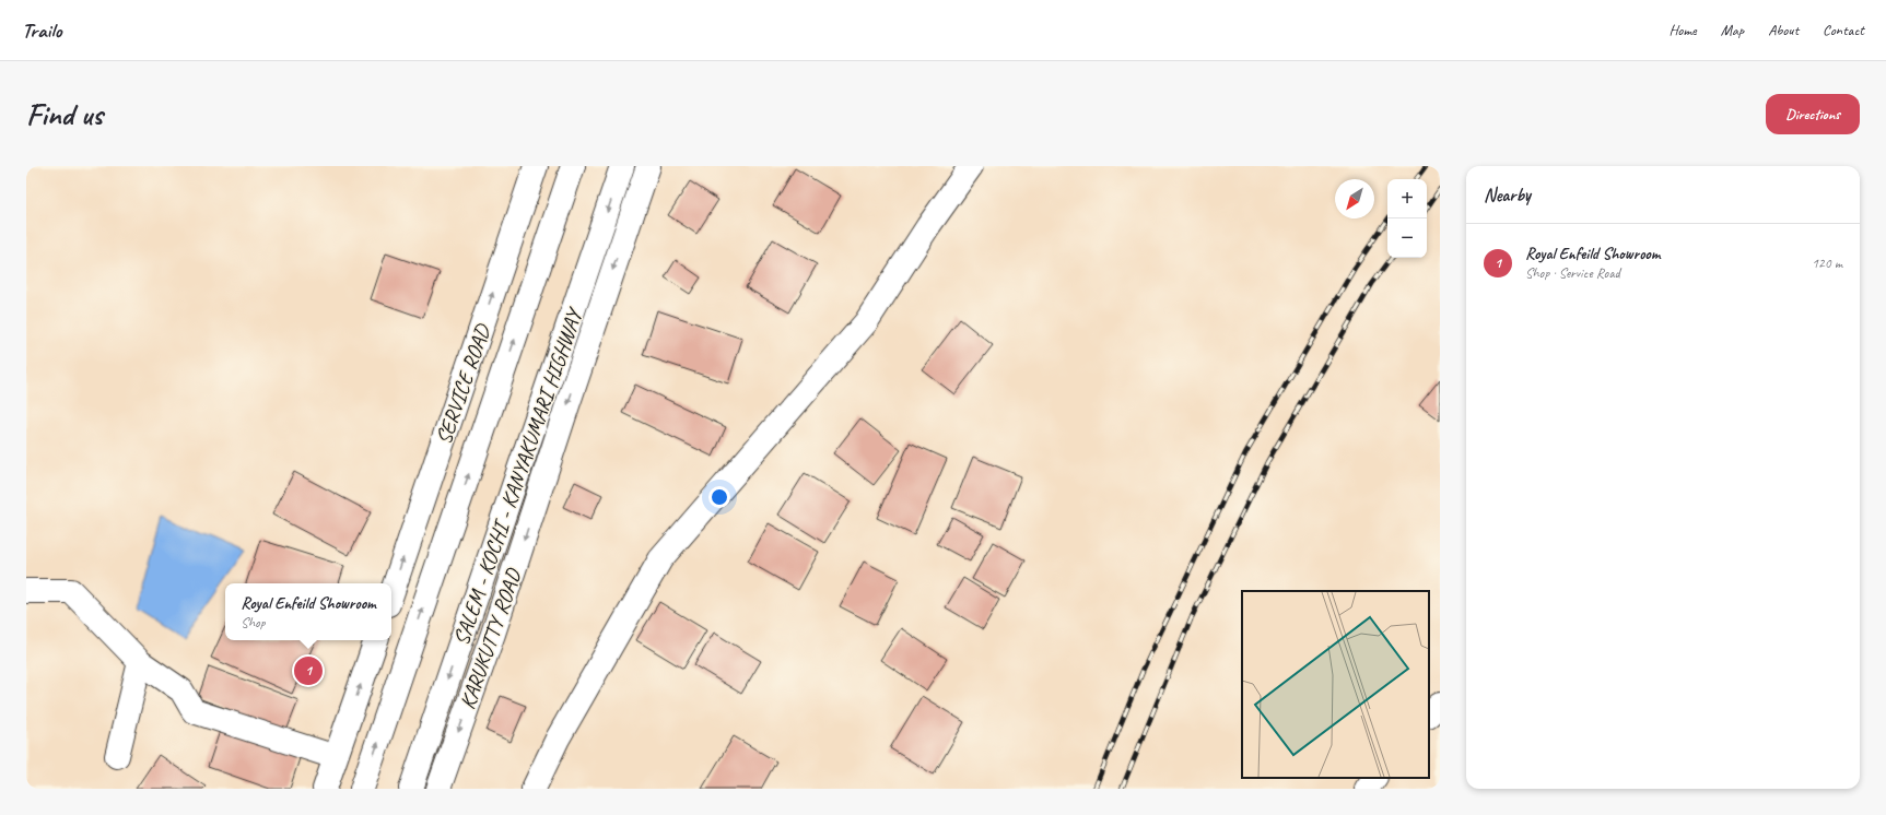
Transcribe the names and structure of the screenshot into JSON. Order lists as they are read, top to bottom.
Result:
{
  "streets": {
    "main road": ["SERVICE ROAD", "SALEM - KOCHI - KANYAKUMARI HIGHWAY", "KARUKUTTY ROAD"]
  },
  "north": "bottom left",
  "page": {
    "header": "Trailo",
    "nav": [
      "Home",
      "Map",
      "About",
      "Contact"
    ],
    "buttons": "Directions",
    "title": "Find us",
    "heading": "Nearby",
    "map_buttons": ["+", "−"],
    "list": [
      {
        "mark": "1",
        "name": "Royal Enfeild Showroom",
        "note": "Shop · Service Road",
        "value": "120 m"
      }
    ],
    "popup": ["Royal Enfeild Showroom", "Shop"],
    "pins": "1"
  }
}
